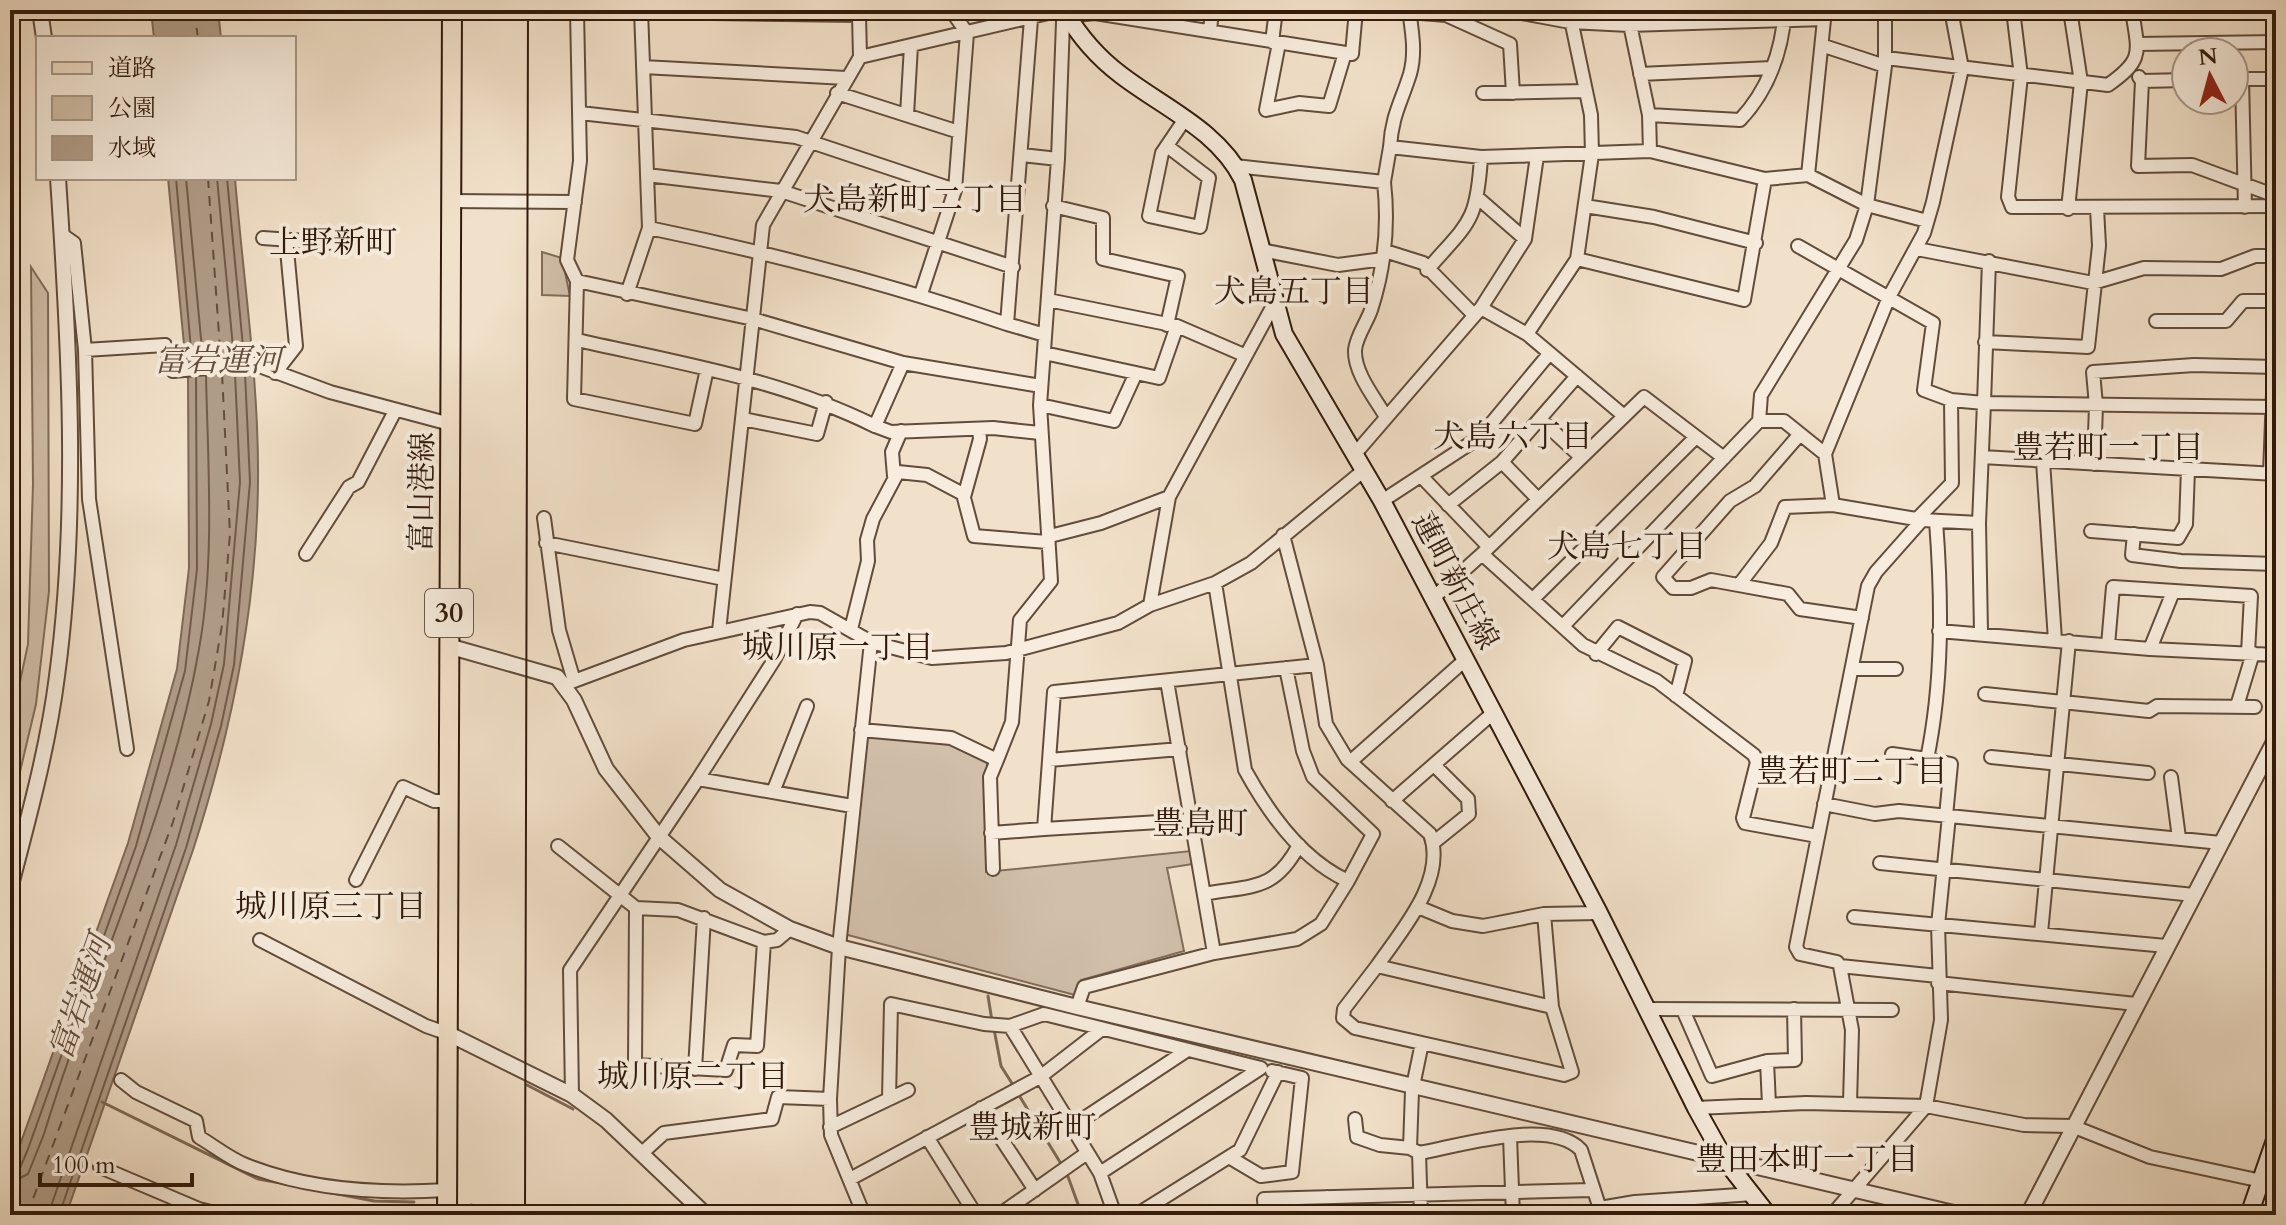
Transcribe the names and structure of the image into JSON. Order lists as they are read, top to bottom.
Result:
{
  "streets": {
    "main road": ["富山港線", "蓮町新庄線", "30"]
  },
  "districts": [
    "犬島新町二丁目",
    "上野新町",
    "犬島五丁目",
    "犬島六丁目",
    "豊若町一丁目",
    "犬島七丁目",
    "城川原一丁目",
    "豊若町二丁目",
    "豊島町",
    "城川原三丁目",
    "城川原二丁目",
    "豊城新町",
    "豊田本町一丁目"
  ],
  "water": ["富岩運河"],
  "legend": ["道路", "公園", "水域"],
  "scale_bar": "100 m",
  "north": "top"
}
